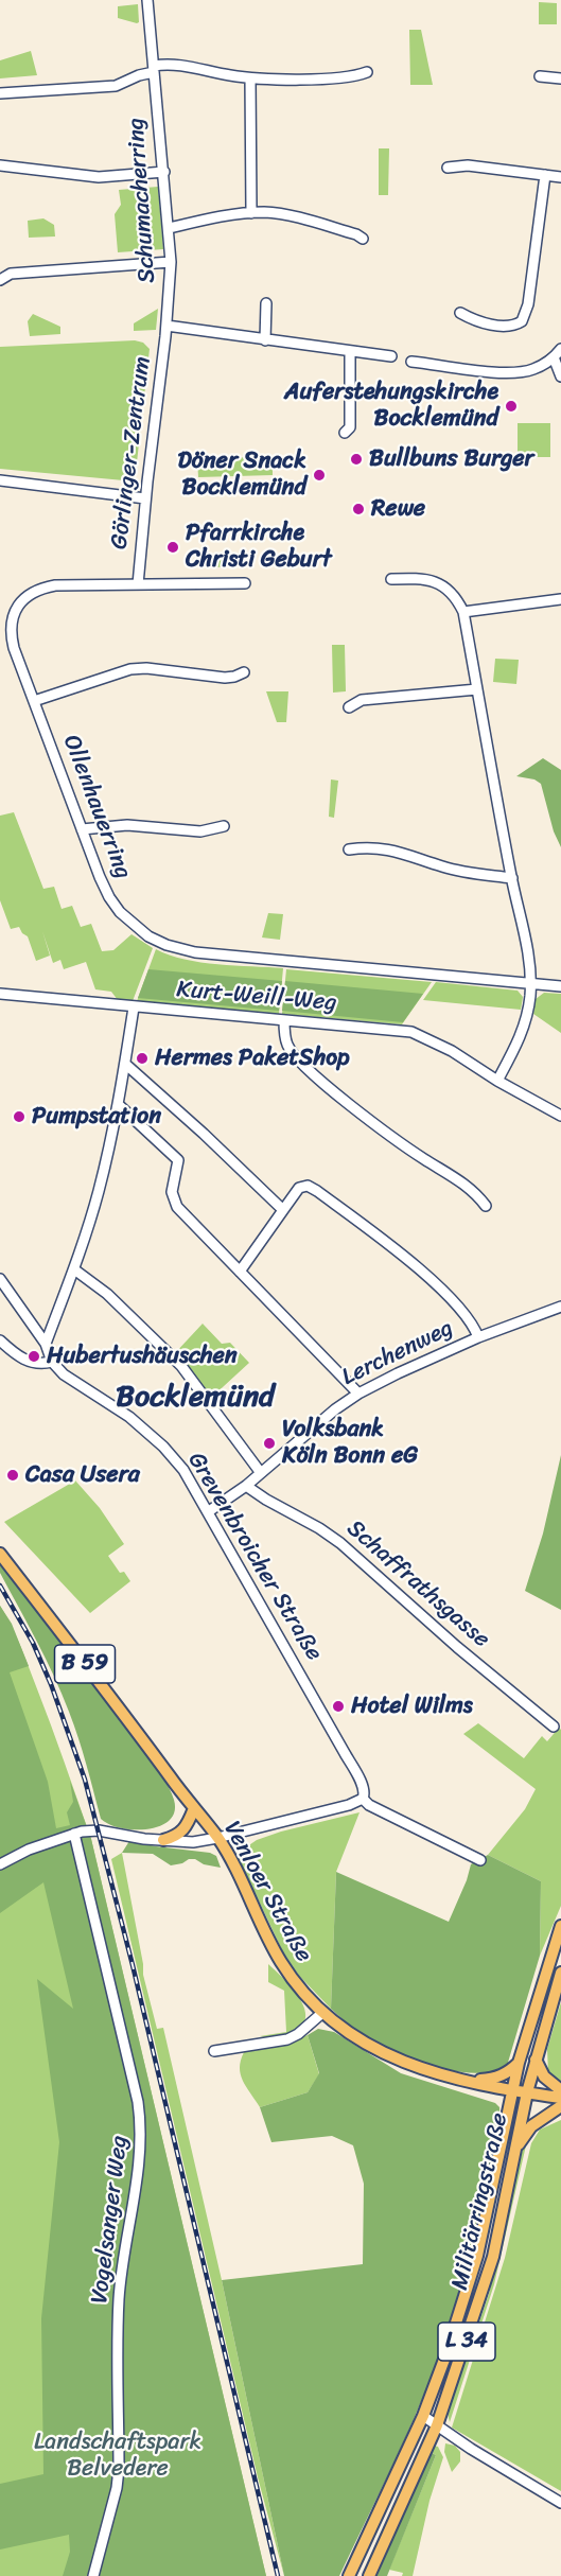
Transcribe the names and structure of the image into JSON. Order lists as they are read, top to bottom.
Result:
{
  "streets": {
    "main road": [
      "B 59",
      "Venloer Straße",
      "Militärringstraße",
      "L 34"
    ],
    "street": [
      "Schumacherring",
      "Görlinger-Zentrum",
      "Ollenhauerring",
      "Kurt-Weill-Weg",
      "Lerchenweg",
      "Grevenbroicher Straße",
      "Schaffrathsgasse",
      "Vogelsanger Weg"
    ]
  },
  "crossings": [
    ["Schumacherring", "Görlinger-Zentrum"],
    ["Görlinger-Zentrum", "Ollenhauerring"],
    ["Lerchenweg", "Grevenbroicher Straße"],
    ["Lerchenweg", "Schaffrathsgasse"],
    ["Venloer Straße", "Militärringstraße"],
    ["Venloer Straße", "L 34"],
    ["Militärringstraße", "L 34"]
  ],
  "districts": ["Bocklemünd"],
  "parks": ["Landschaftspark Belvedere"],
  "places": [
    "Auferstehungskirche Bocklemünd",
    "Bullbuns Burger",
    "Döner Snack Bocklemünd",
    "Rewe",
    "Pfarrkirche Christi Geburt",
    "Hermes PaketShop",
    "Pumpstation",
    "Hubertushäuschen",
    "Volksbank Köln Bonn eG",
    "Casa Usera",
    "Hotel Wilms"
  ]
}
